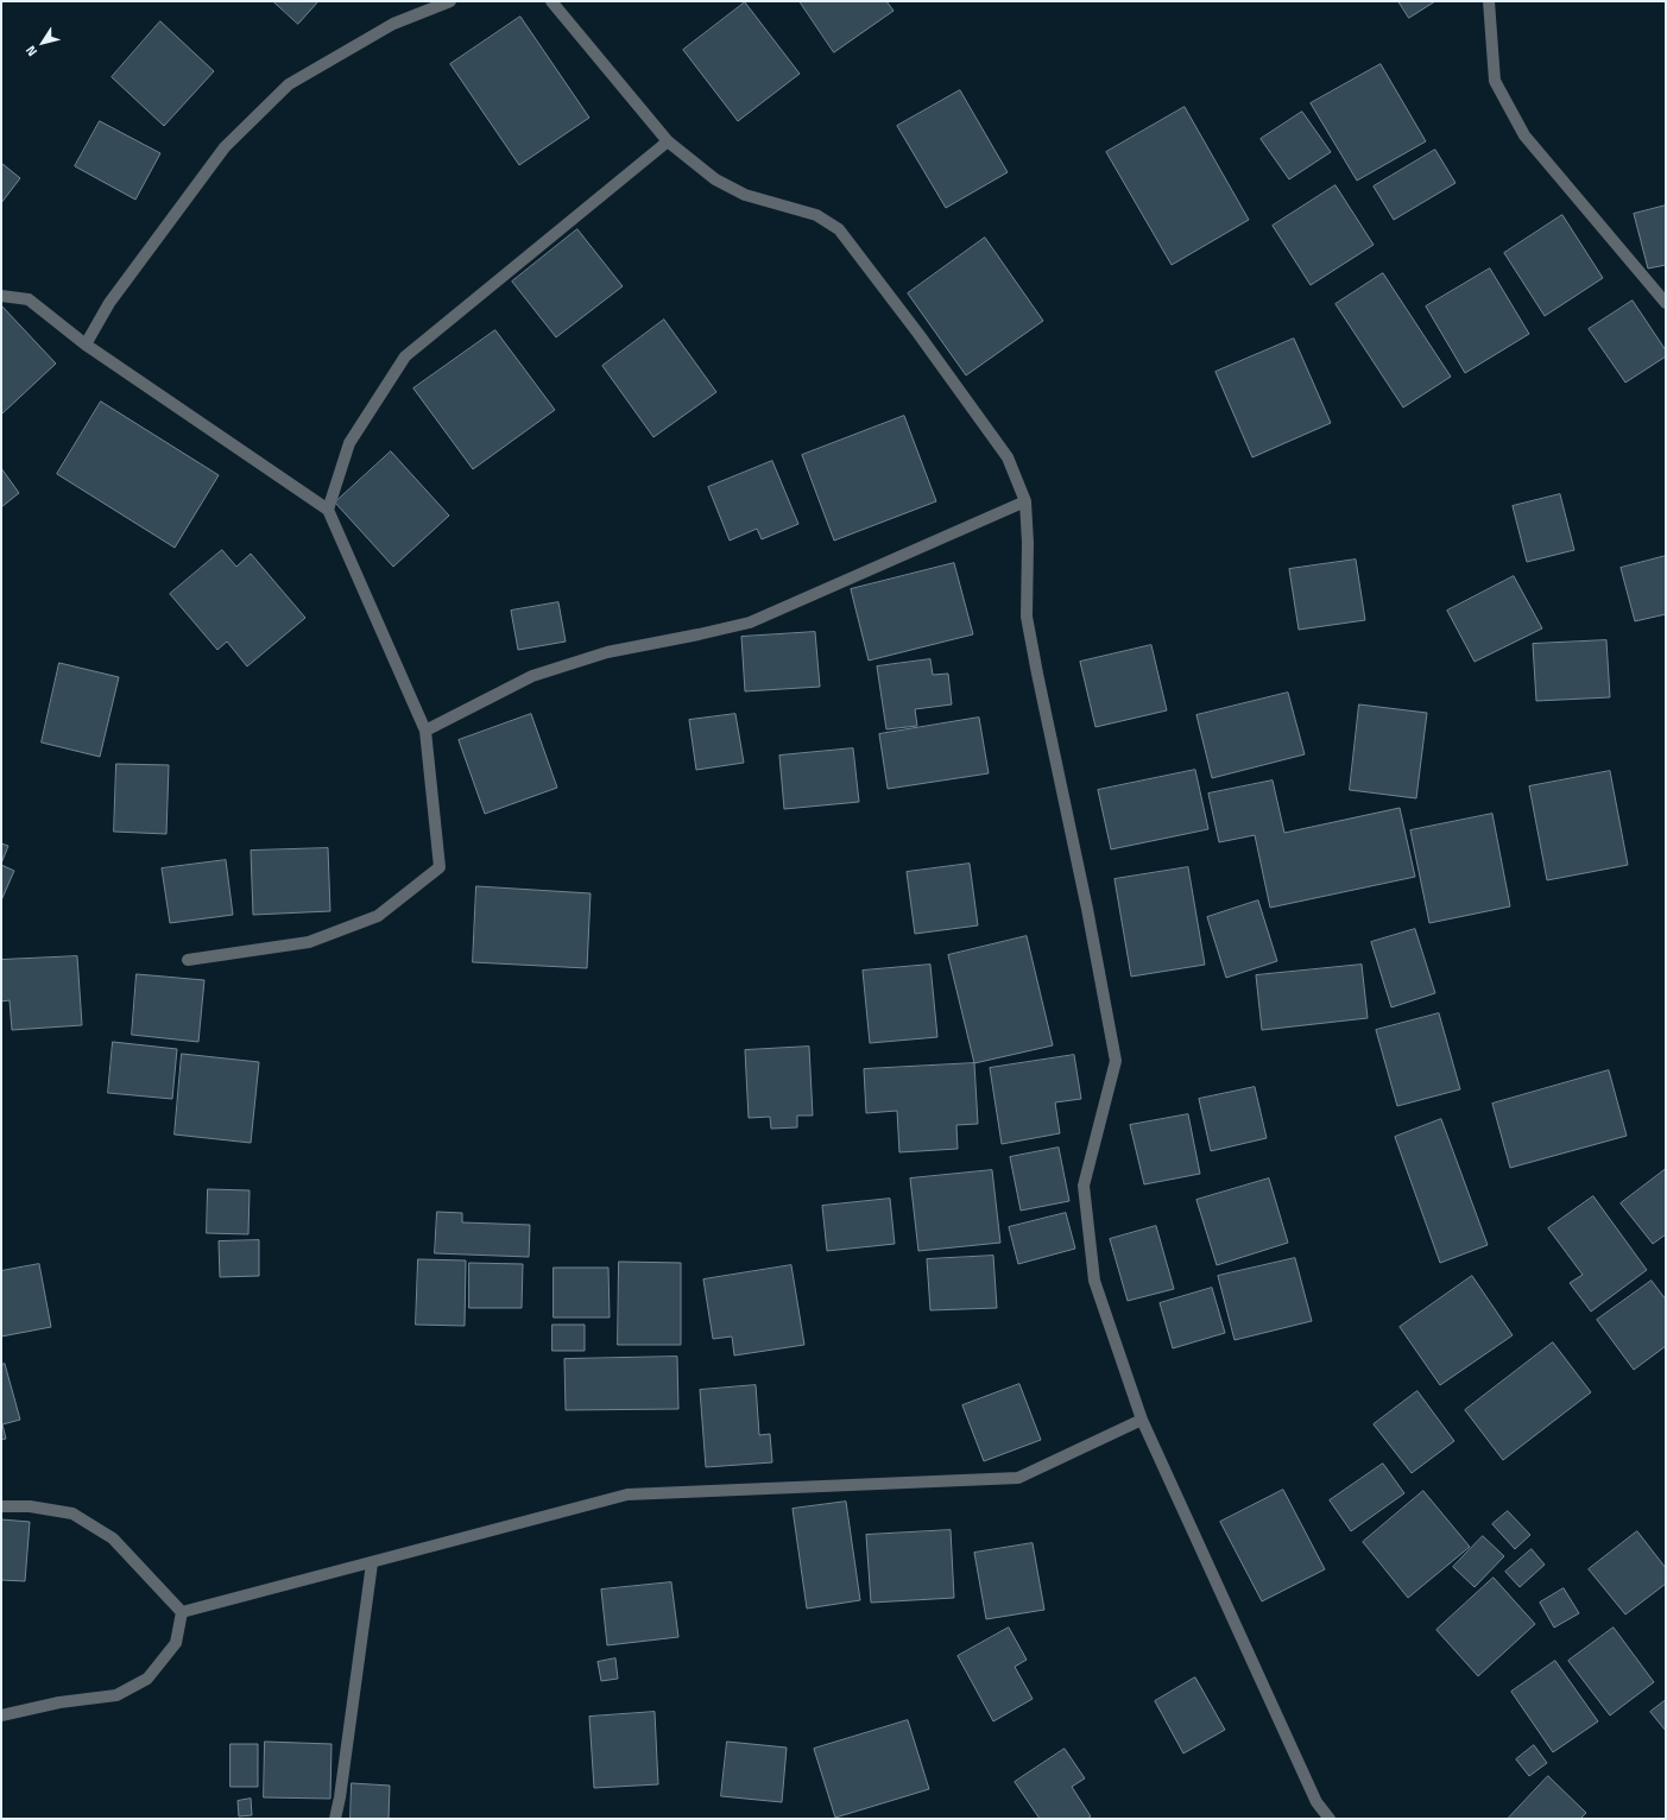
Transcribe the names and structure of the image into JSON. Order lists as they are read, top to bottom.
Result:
{
  "north": "bottom left"
}
